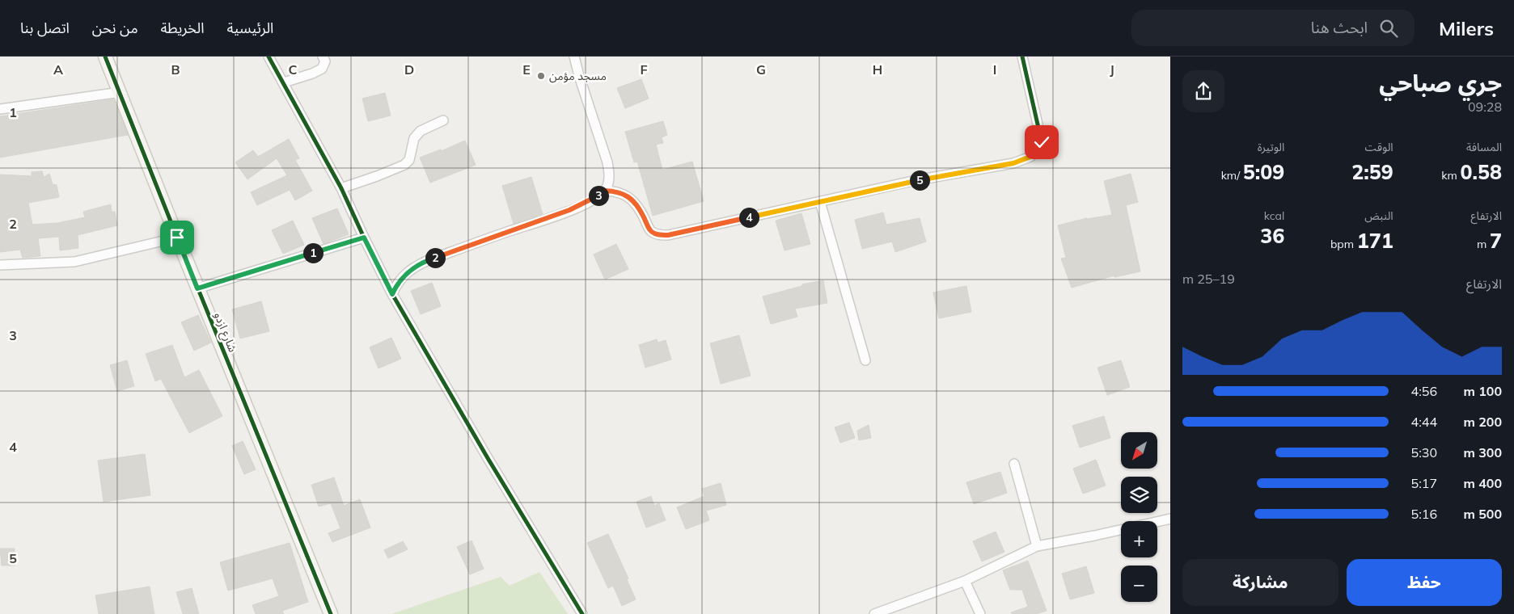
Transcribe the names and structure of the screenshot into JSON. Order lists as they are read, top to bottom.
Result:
{
  "streets": {
    "street": ["شارع ازدو"]
  },
  "places": ["مسجد مؤمن"],
  "north": "bottom left",
  "page": {
    "header": "Milers",
    "search": "ابحث هنا",
    "nav": [
      "الرئيسية",
      "الخريطة",
      "من نحن",
      "اتصل بنا"
    ],
    "heading": ["جري صباحي", "09:28"],
    "stats": [
      ["المسافة", "0.58 km"],
      ["الوقت", "2:59"],
      ["الوتيرة", "5:09 /km"],
      ["الارتفاع", "7 m"],
      ["النبض", "171 bpm"],
      ["kcal", "36"]
    ],
    "pins": [
      "5",
      "3",
      "4",
      "1",
      "2"
    ],
    "chart": ["الارتفاع", "19–25 m"],
    "list": [
      {
        "name": "100 m",
        "note": "4:56"
      },
      {
        "name": "200 m",
        "note": "4:44"
      },
      {
        "name": "300 m",
        "note": "5:30"
      },
      {
        "name": "400 m",
        "note": "5:17"
      },
      {
        "name": "500 m",
        "note": "5:16"
      }
    ],
    "map_buttons": ["+", "−"],
    "buttons": ["حفظ", "مشاركة"]
  },
  "grid": {
    "columns": [
      "A",
      "B",
      "C",
      "D",
      "E",
      "F",
      "G",
      "H",
      "I",
      "J"
    ],
    "rows": [
      "1",
      "2",
      "3",
      "4",
      "5"
    ]
  }
}
